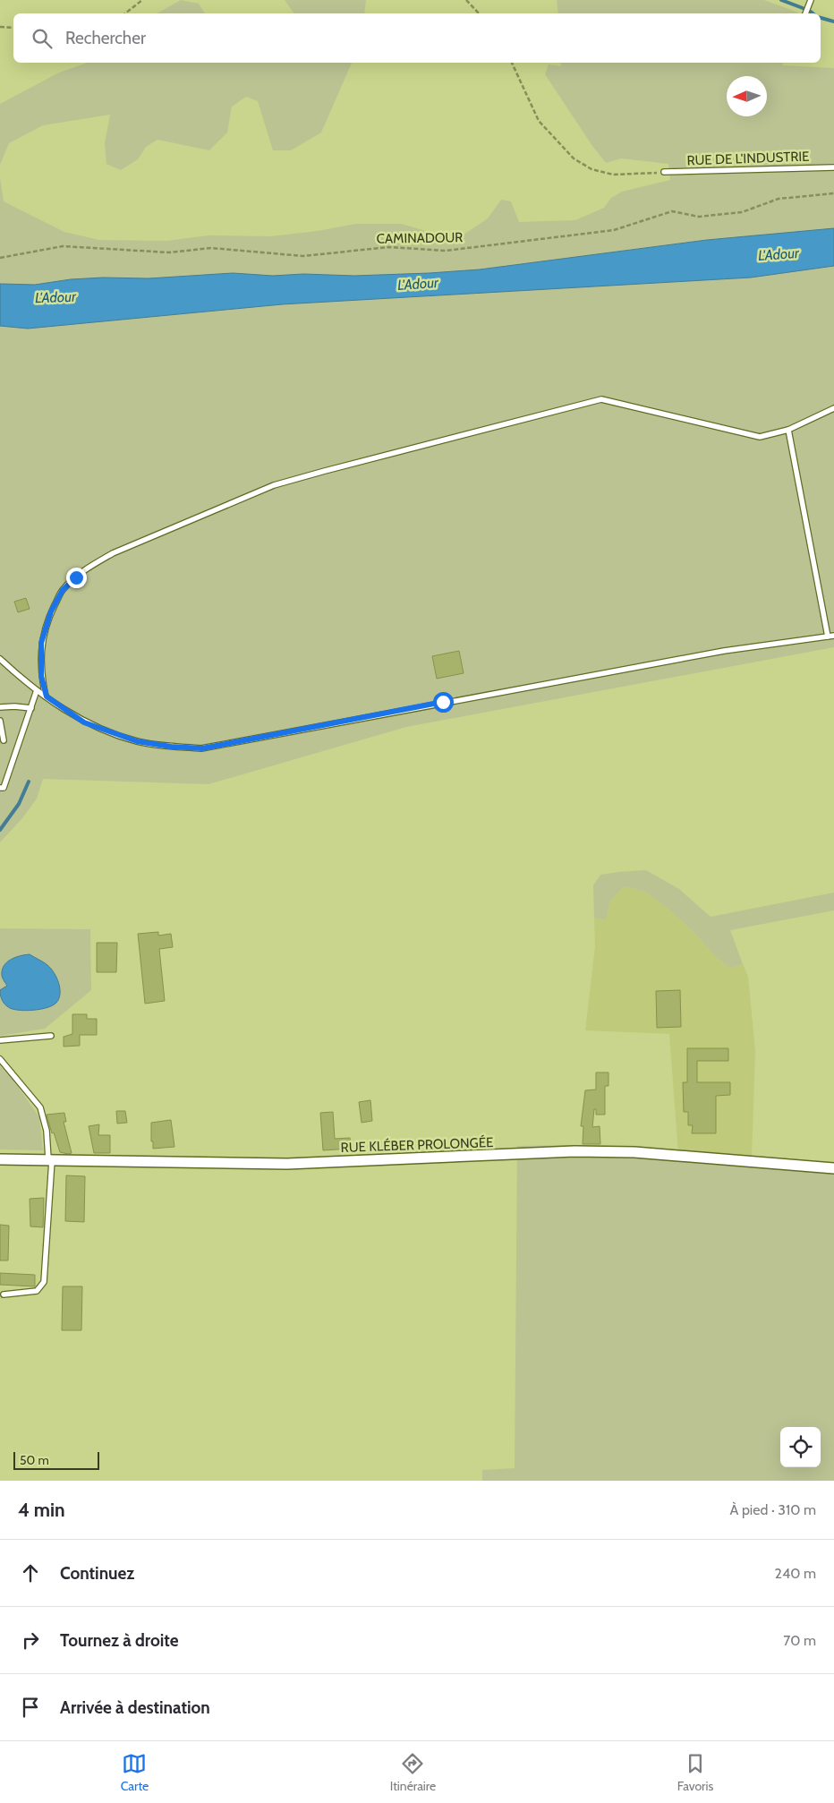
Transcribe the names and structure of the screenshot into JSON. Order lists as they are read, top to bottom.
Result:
{
  "streets": {
    "street": ["RUE KLÉBER PROLONGÉE"],
    "lane": ["RUE DE L'INDUSTRIE"],
    "path": ["CAMINADOUR"]
  },
  "water": ["L'Adour"],
  "scale_bar": "50 m",
  "north": "left",
  "page": {
    "search": "Rechercher",
    "scale": "50 m",
    "heading": ["4 min", "À pied · 310 m"],
    "list": [
      ["Continuez", "240 m"],
      ["Tournez à droite", "70 m"],
      "Arrivée à destination"
    ],
    "nav": ["Carte", "Itinéraire", "Favoris"]
  }
}
